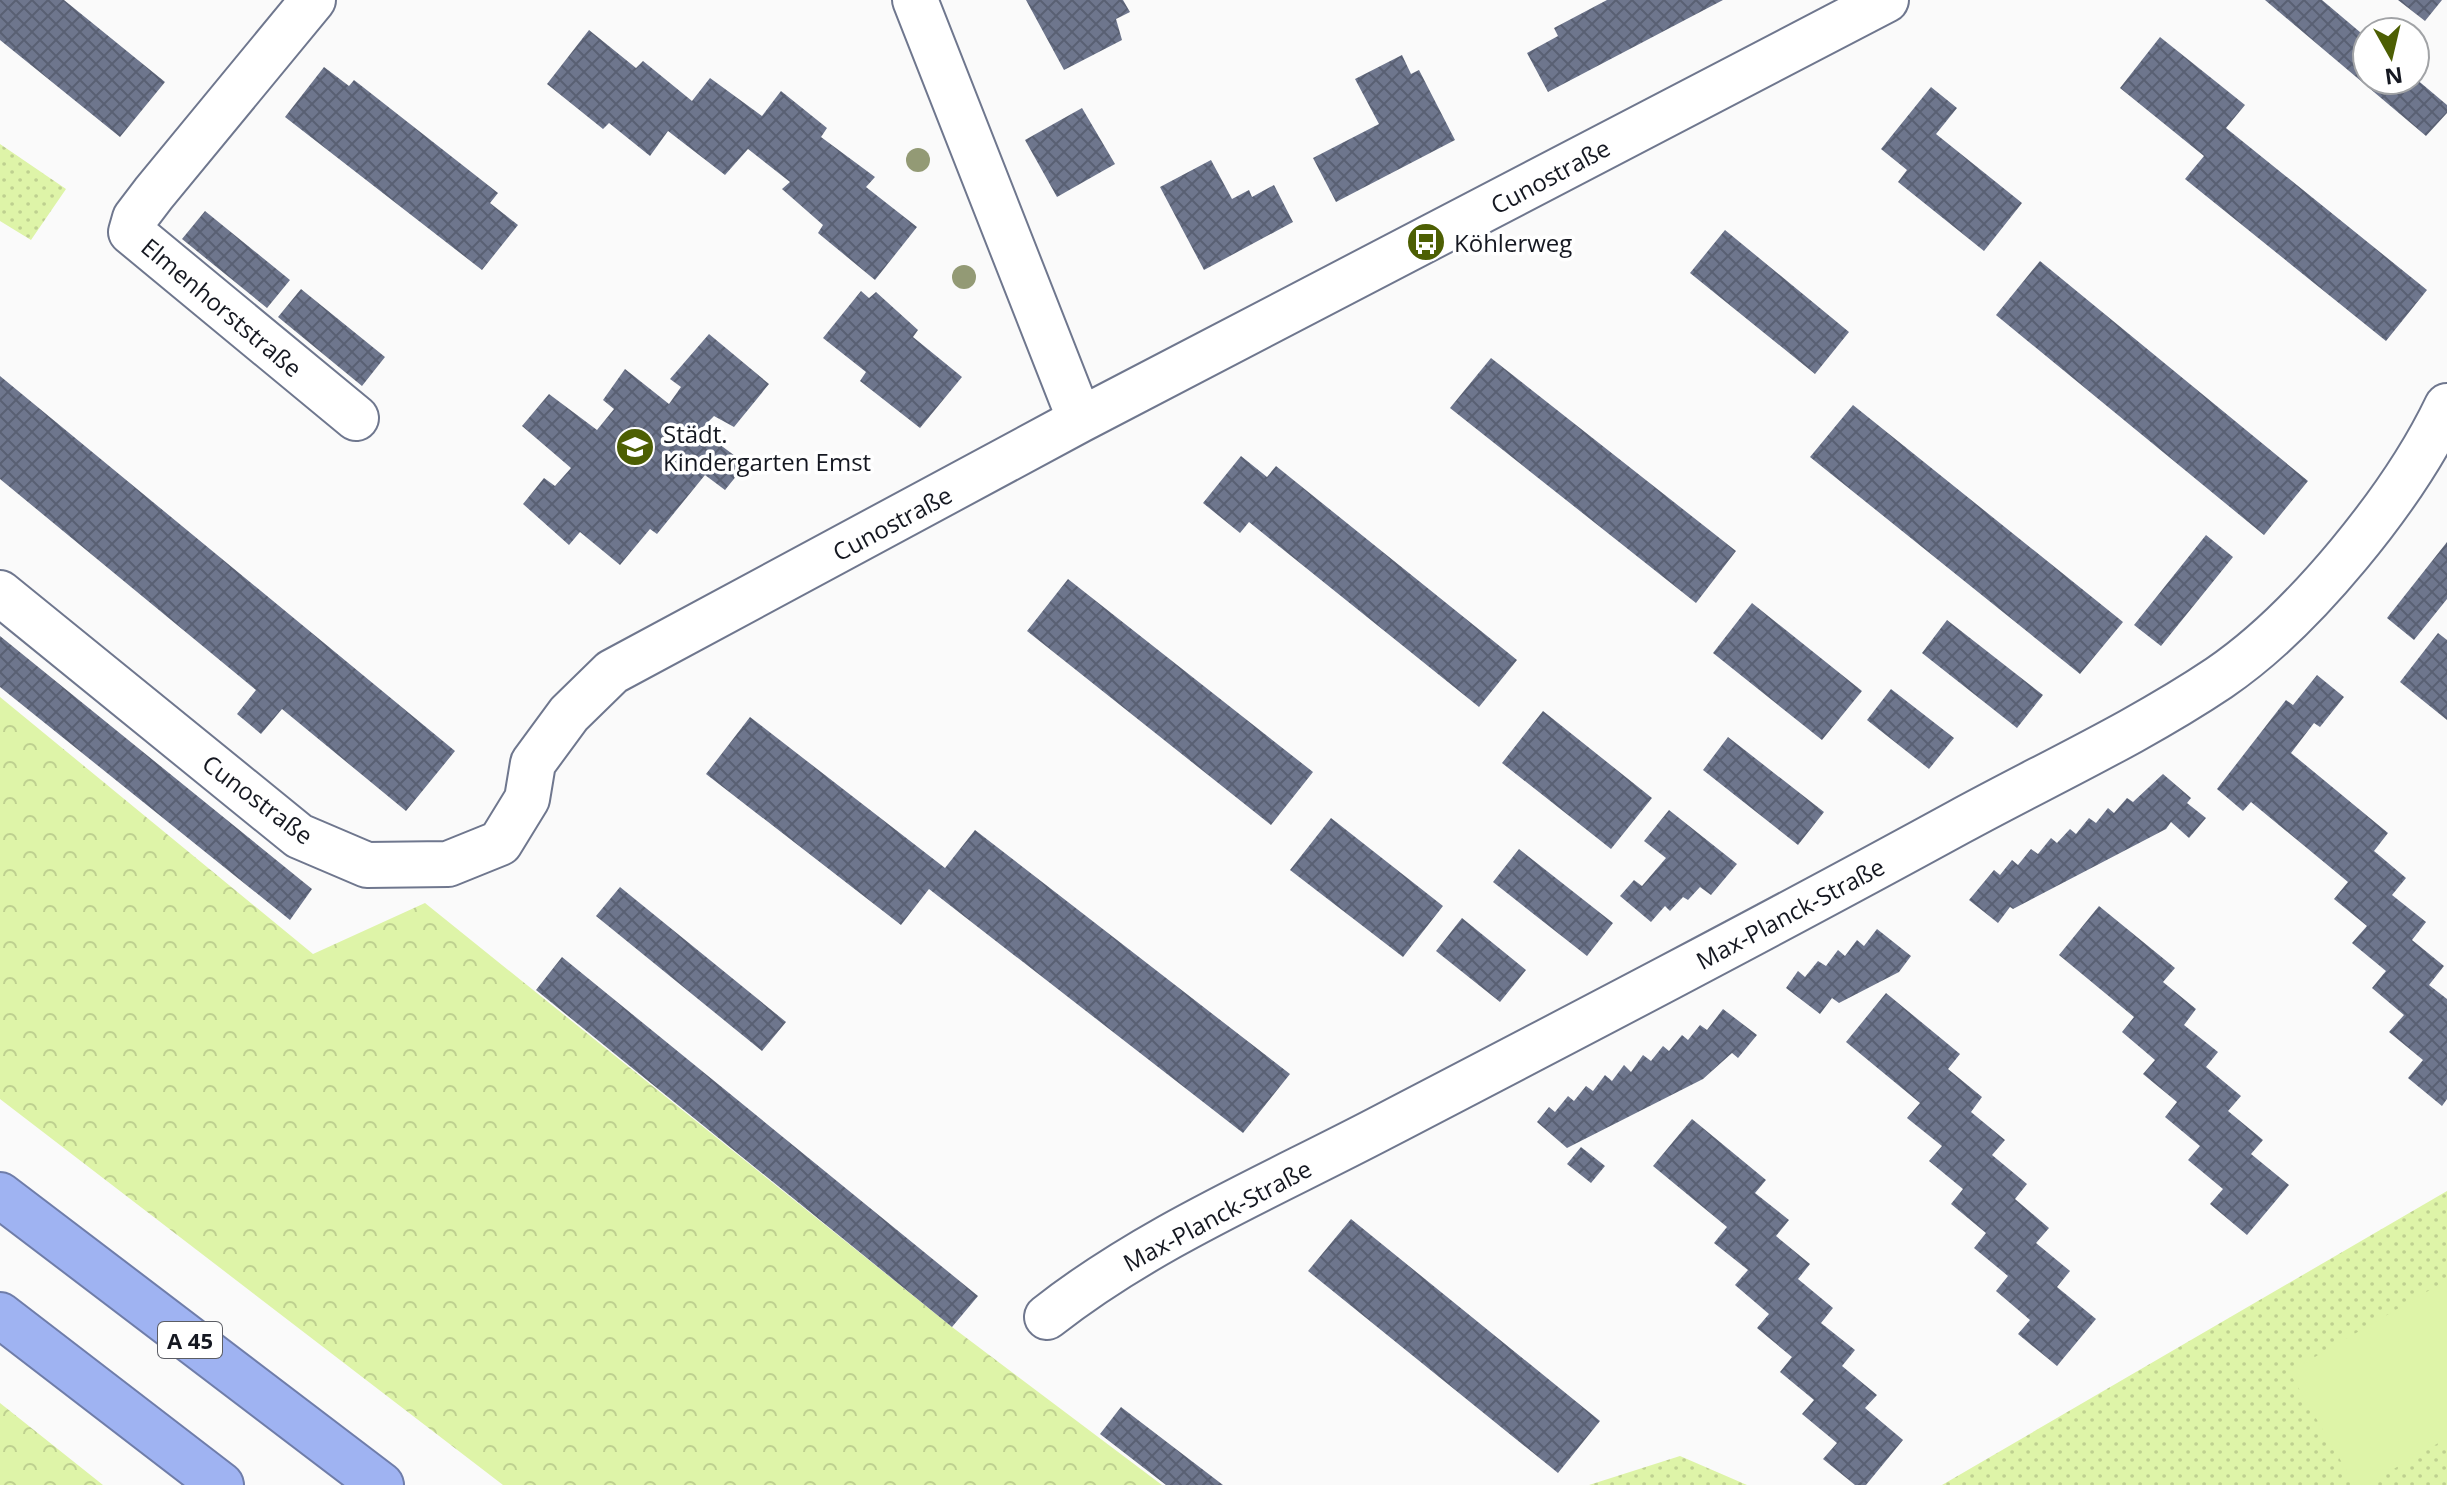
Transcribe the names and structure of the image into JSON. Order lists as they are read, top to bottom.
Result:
{
  "streets": {
    "highway": ["A 45"],
    "street": ["Cunostraße", "Elmenhorststraße", "Max-Planck-Straße"]
  },
  "places": {
    "bus stop": ["Köhlerweg"],
    "school or university": ["Städt. Kindergarten Emst"]
  },
  "north": "bottom"
}
